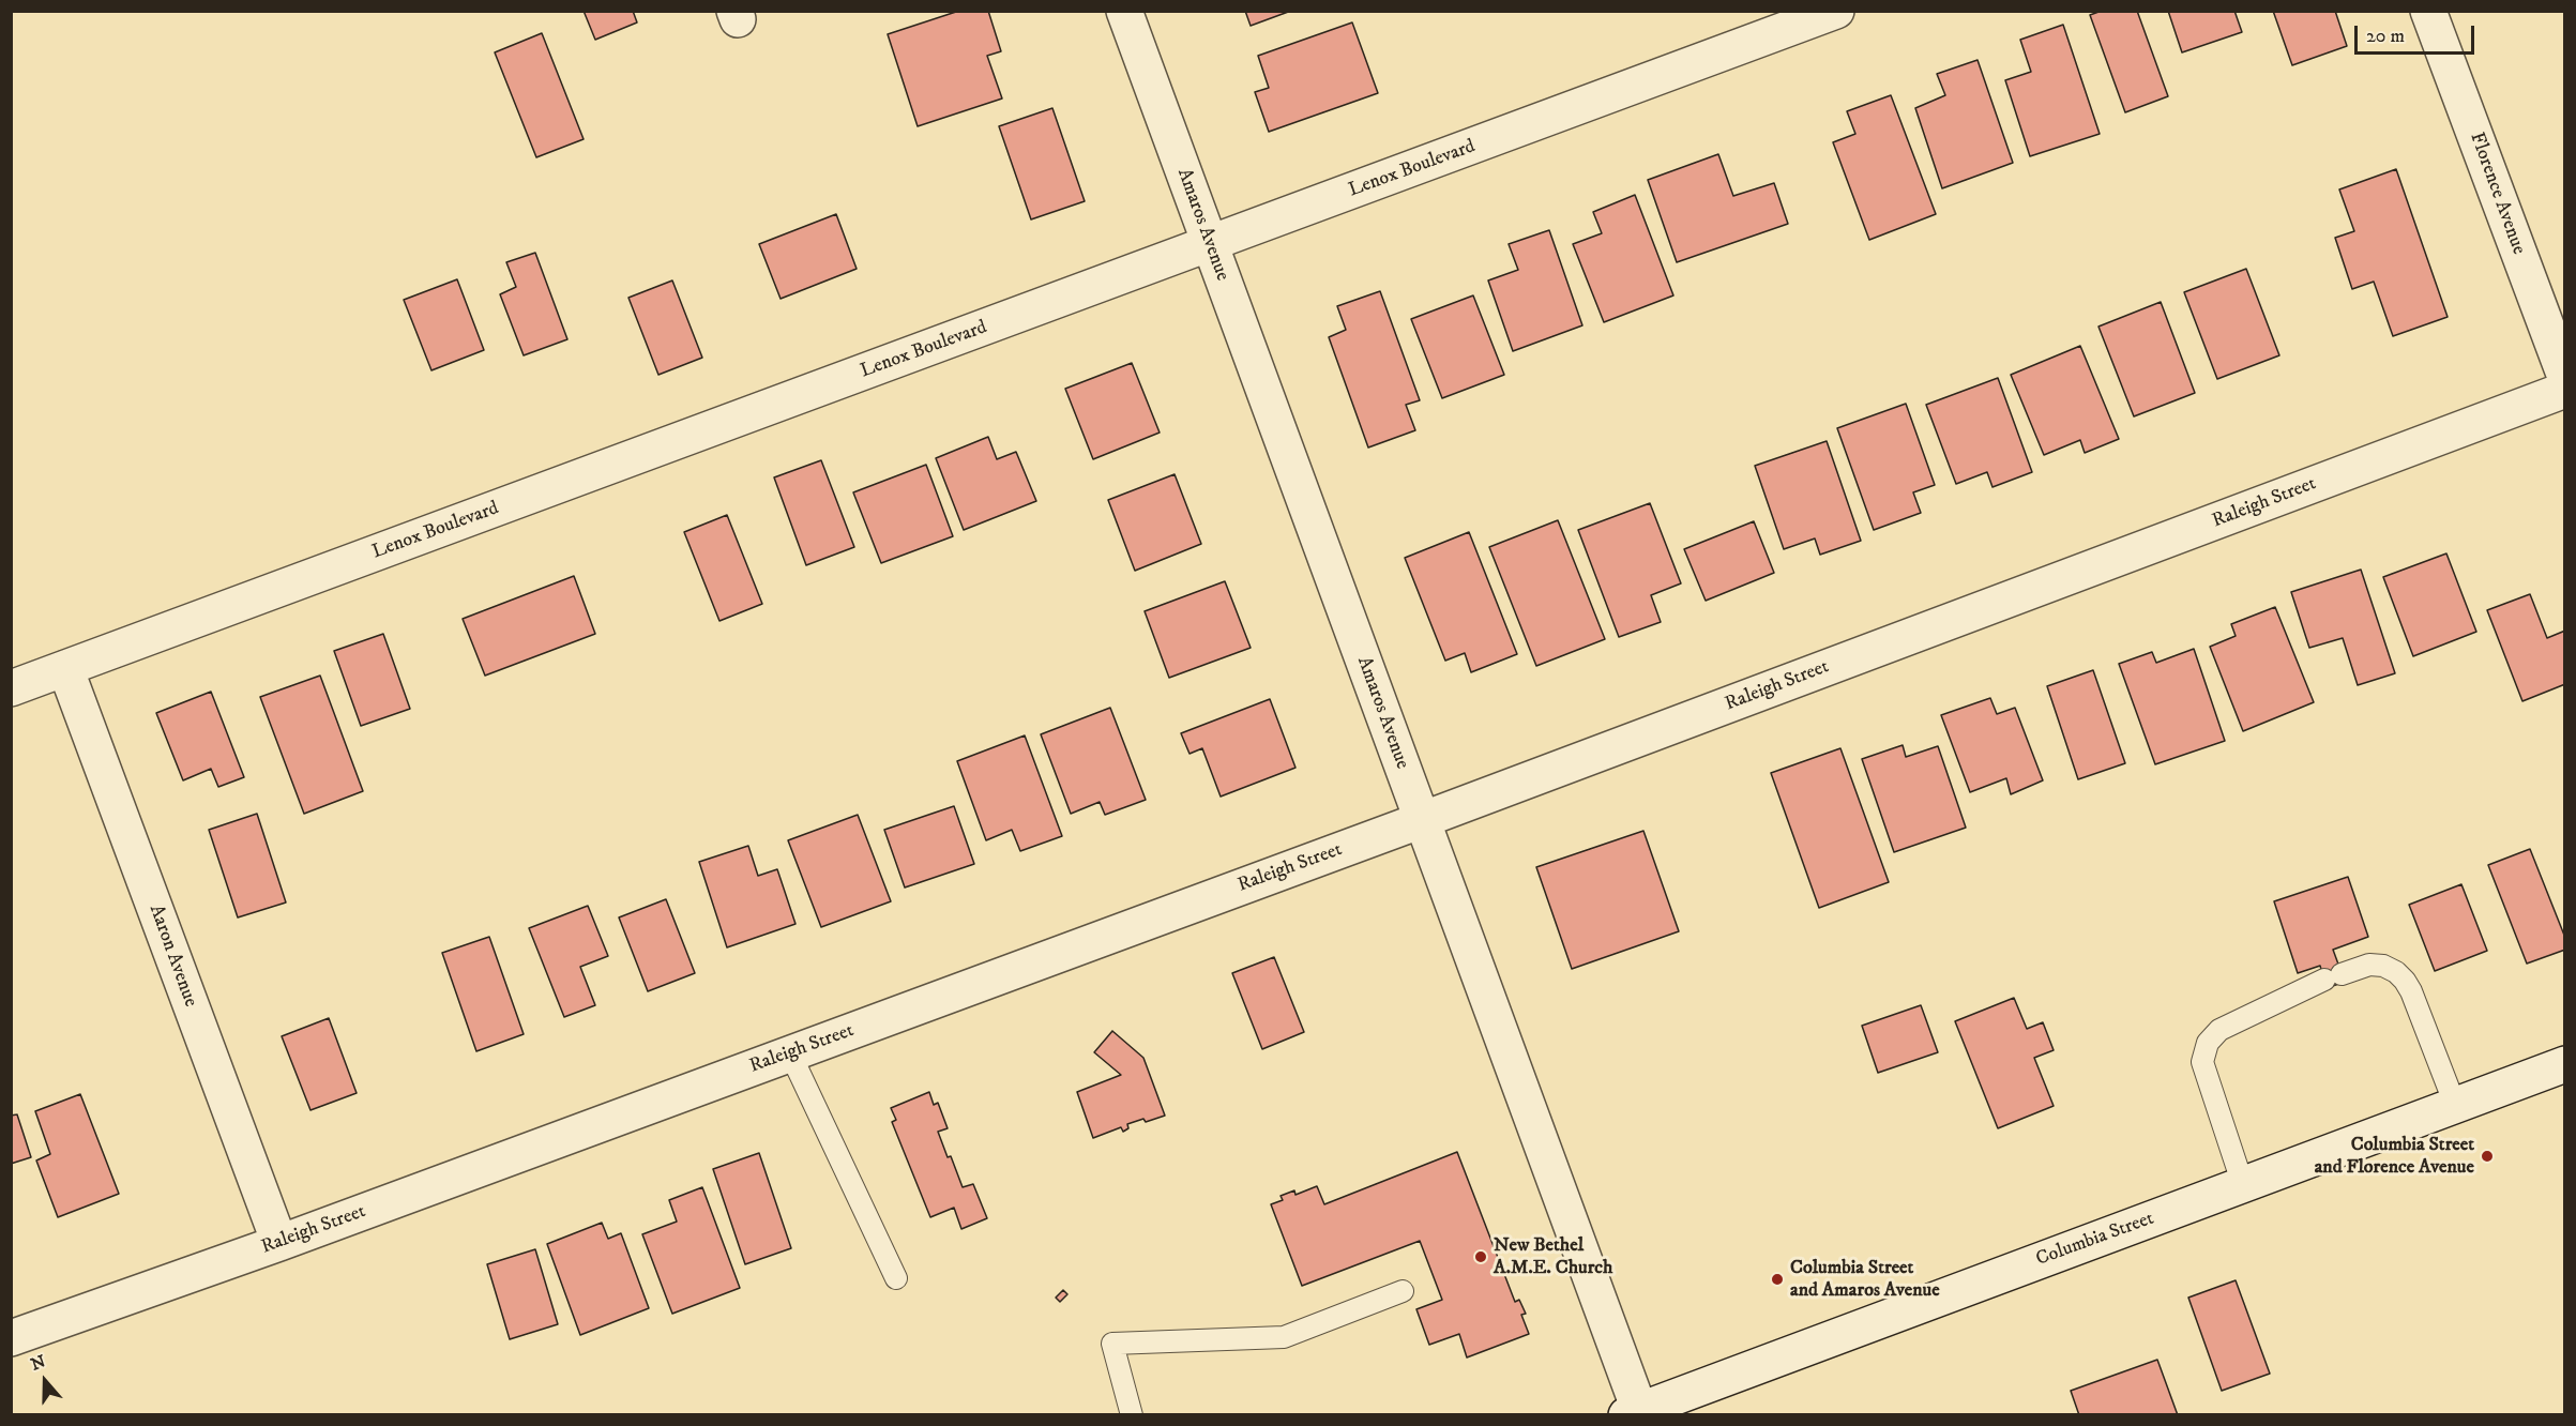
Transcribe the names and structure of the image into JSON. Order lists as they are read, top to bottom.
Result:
{
  "streets": {
    "street": [
      "Lenox Boulevard",
      "Florence Avenue",
      "Amaros Avenue",
      "Raleigh Street",
      "Aaron Avenue",
      "Columbia Street"
    ]
  },
  "crossings": [
    ["Lenox Boulevard", "Amaros Avenue"],
    ["Lenox Boulevard", "Aaron Avenue"],
    ["Amaros Avenue", "Raleigh Street"],
    ["Amaros Avenue", "Columbia Street"],
    ["Raleigh Street", "Aaron Avenue"]
  ],
  "places": ["Columbia Street and Florence Avenue", "New Bethel A.M.E. Church", "Columbia Street and Amaros Avenue"],
  "scale_bar": "20 m",
  "north": "top"
}
